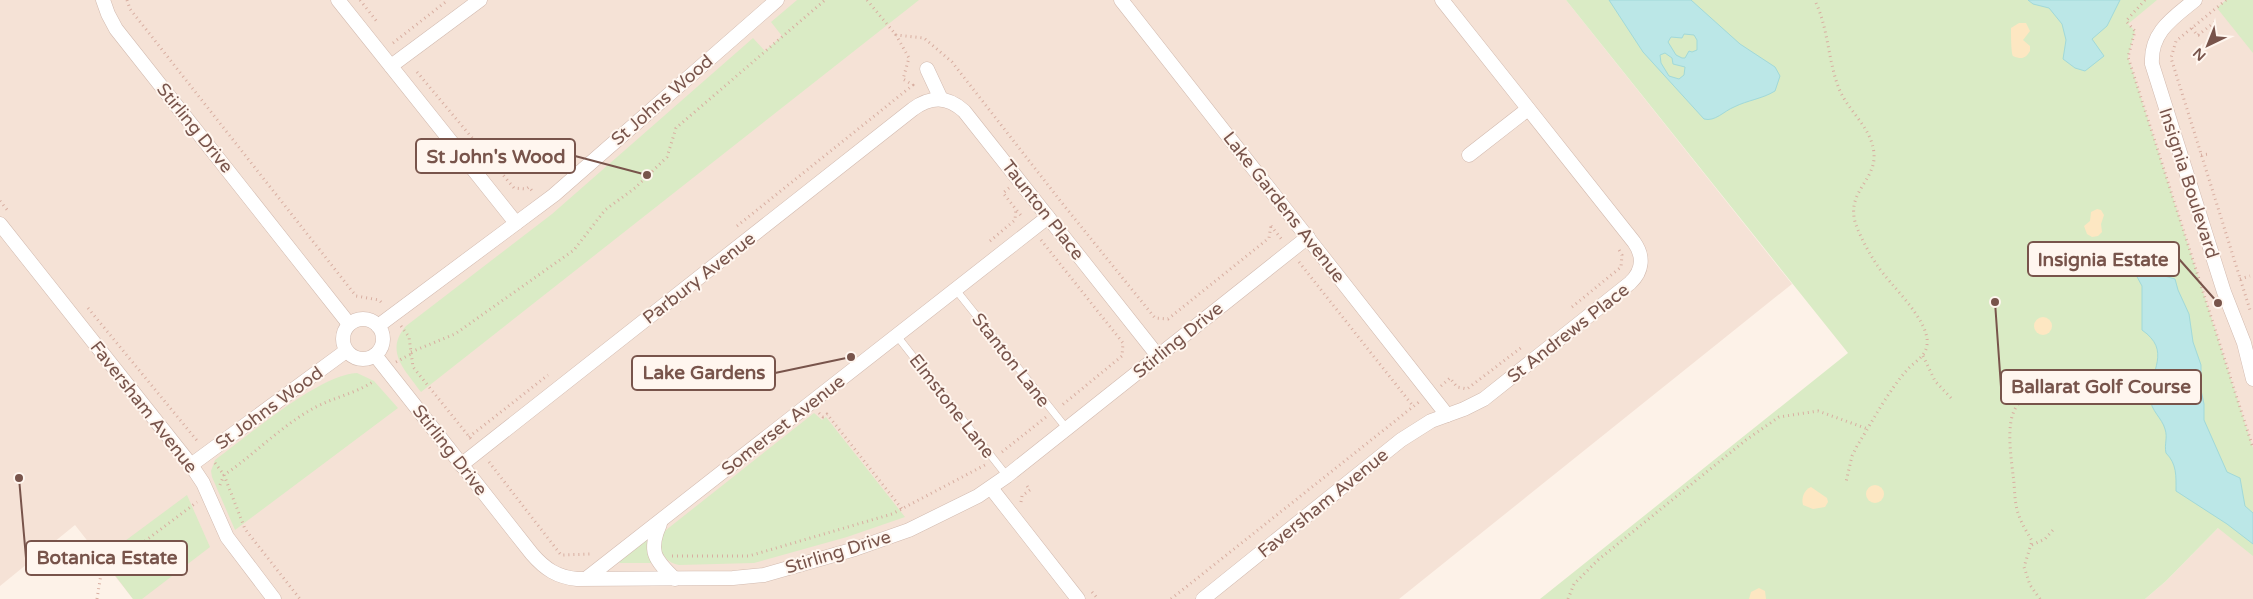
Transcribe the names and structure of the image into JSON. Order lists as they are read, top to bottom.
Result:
{
  "streets": {
    "street": [
      "St Johns Wood",
      "Stirling Drive",
      "Insignia Boulevard",
      "Lake Gardens Avenue",
      "Taunton Place",
      "Parbury Avenue",
      "St Andrews Place",
      "Faversham Avenue",
      "Somerset Avenue"
    ],
    "lane": ["Stanton Lane", "Elmstone Lane"]
  },
  "crossings": [
    ["St Johns Wood", "Stirling Drive"],
    ["St Johns Wood", "Faversham Avenue"],
    ["Stirling Drive", "Lake Gardens Avenue"],
    ["Stirling Drive", "Taunton Place"],
    ["Stirling Drive", "Parbury Avenue"],
    ["Stirling Drive", "Stanton Lane"],
    ["Stirling Drive", "Elmstone Lane"],
    ["Stirling Drive", "Somerset Avenue"],
    ["Lake Gardens Avenue", "St Andrews Place"],
    ["Lake Gardens Avenue", "Faversham Avenue"],
    ["Taunton Place", "Parbury Avenue"],
    ["Taunton Place", "Somerset Avenue"],
    ["St Andrews Place", "Faversham Avenue"],
    ["Stanton Lane", "Somerset Avenue"],
    ["Elmstone Lane", "Somerset Avenue"]
  ],
  "places": [
    "St John's Wood",
    "Ballarat Golf Course",
    "Insignia Estate",
    "Lake Gardens",
    "Botanica Estate"
  ],
  "north": "bottom left"
}
